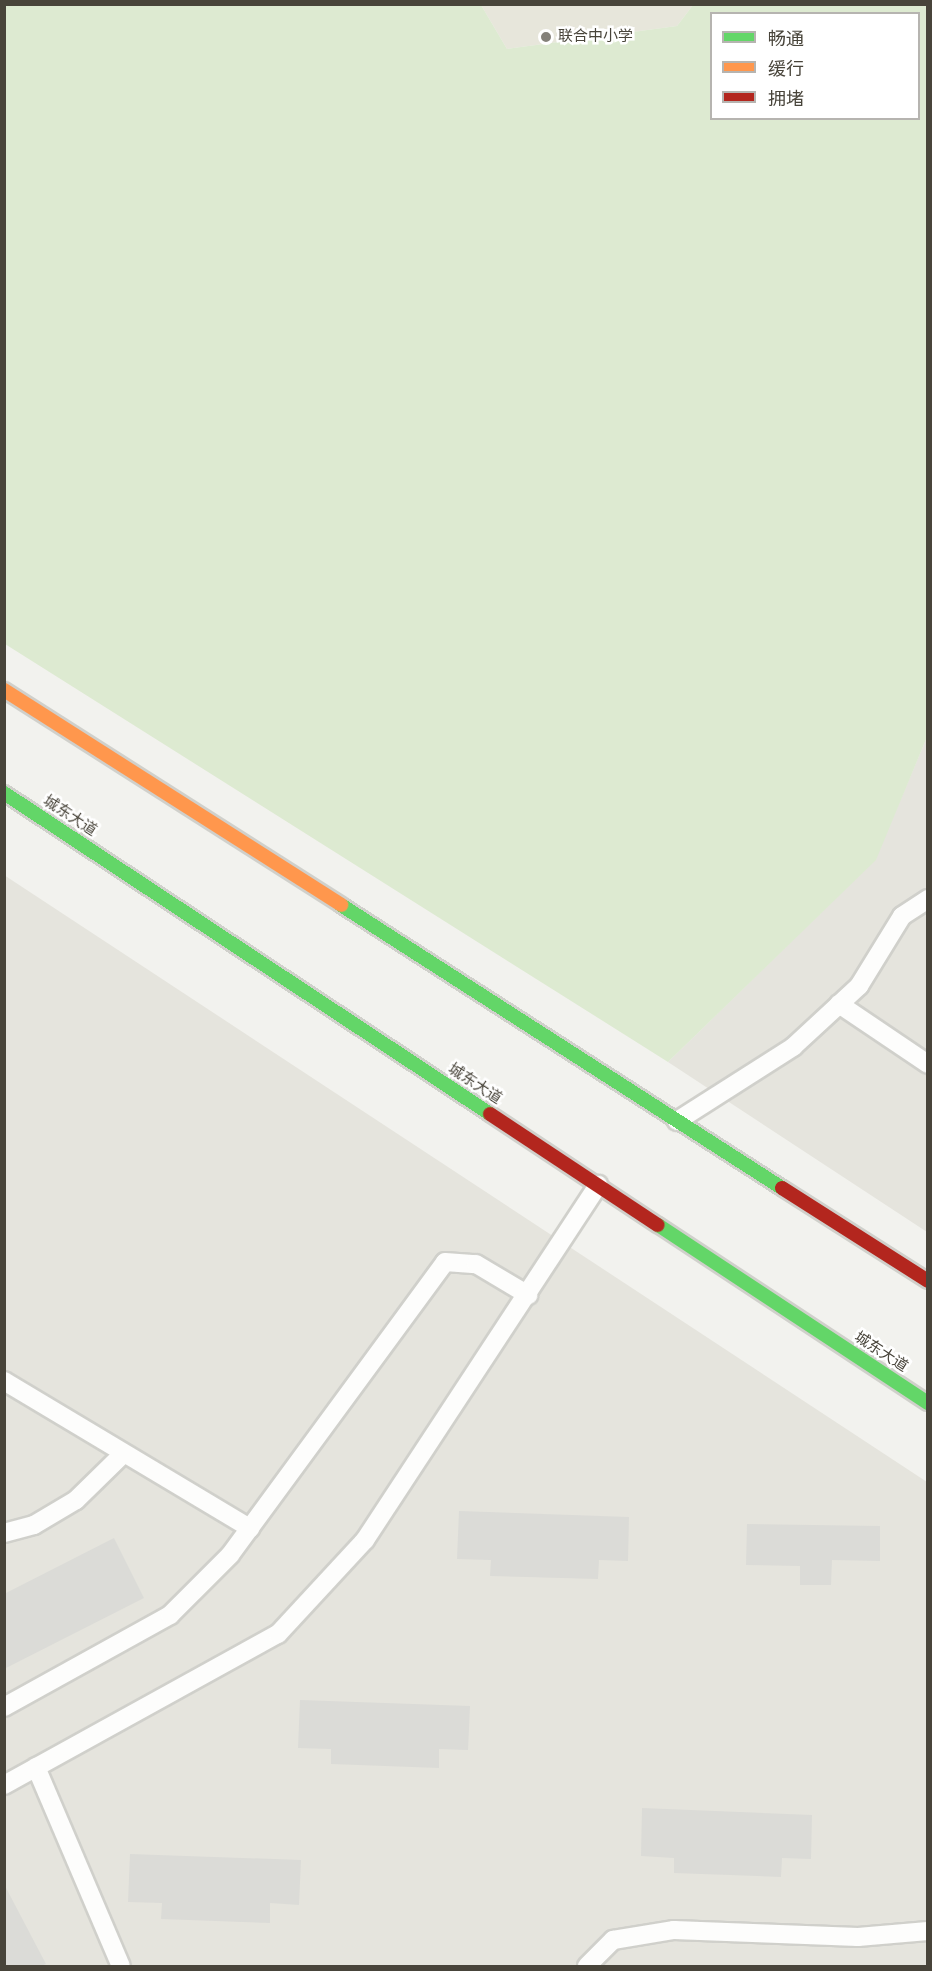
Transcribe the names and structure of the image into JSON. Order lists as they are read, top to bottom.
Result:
{
  "streets": {
    "main road": ["城东大道"]
  },
  "places": ["联合中小学"],
  "legend": ["畅通", "缓行", "拥堵"]
}
